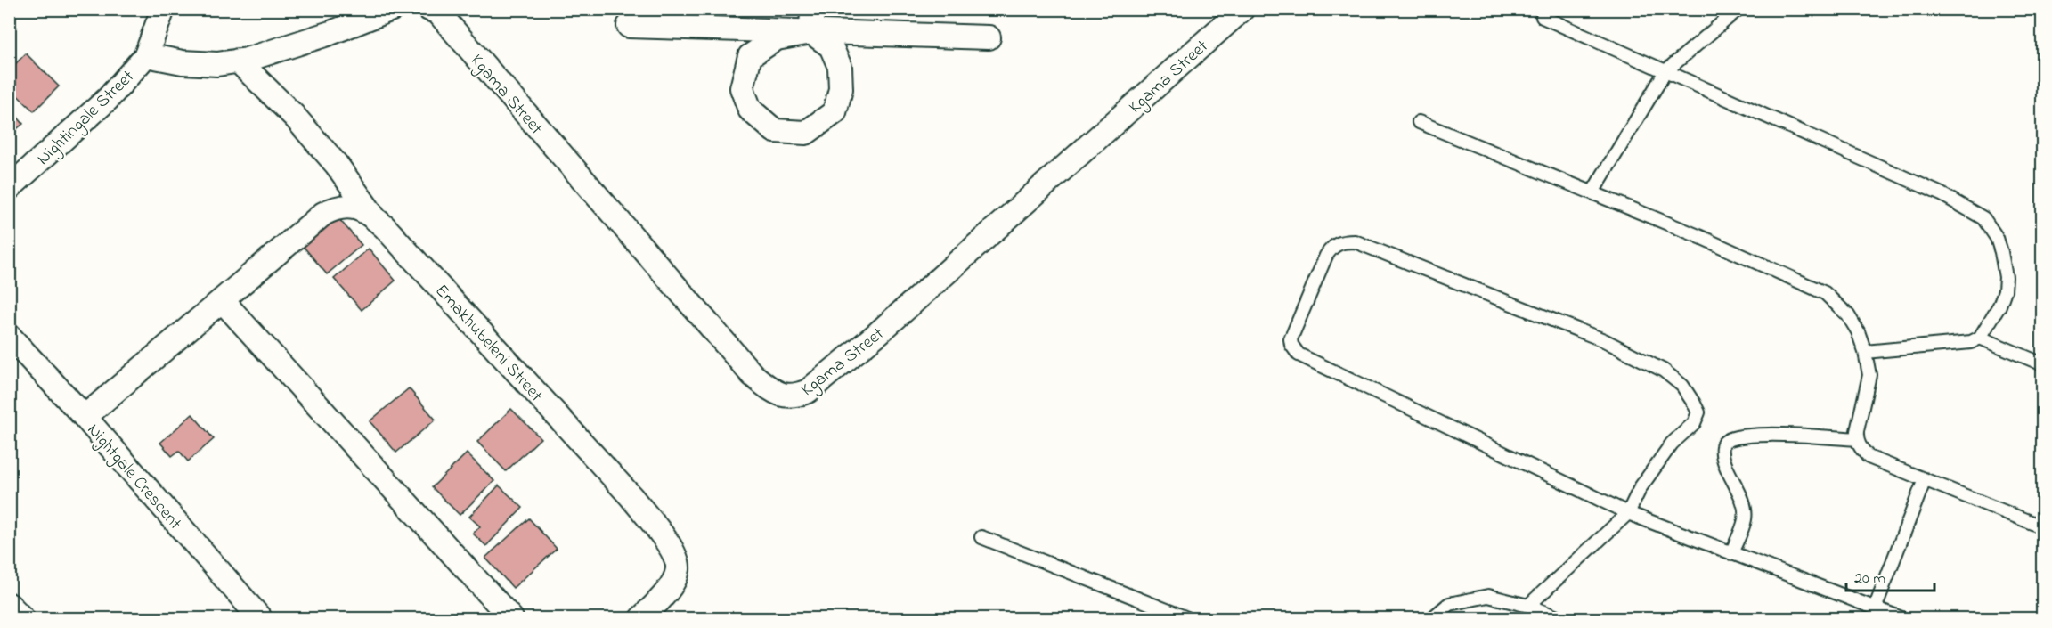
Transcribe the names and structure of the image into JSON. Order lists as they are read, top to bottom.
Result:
{
  "streets": {
    "street": [
      "Kgama Street",
      "Nightingale Street",
      "Emakhubeleni Street",
      "Nightgale Crescent"
    ]
  },
  "crossings": [
    ["Emakhubeleni Street", "Nightgale Crescent"]
  ],
  "scale_bar": "20 m"
}
